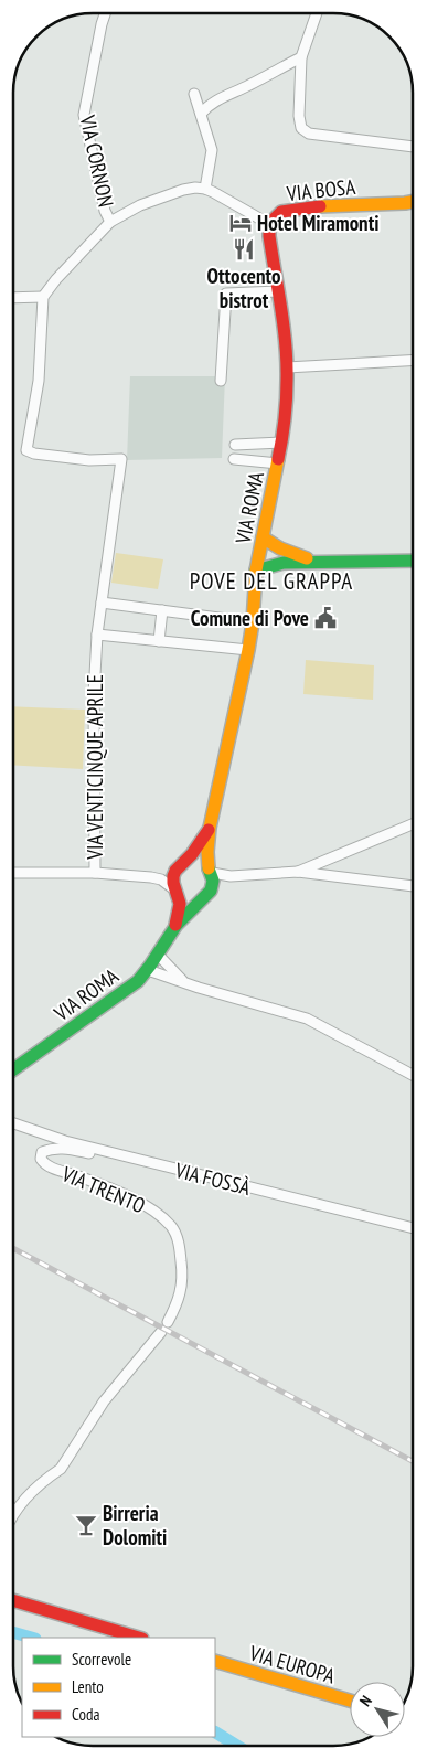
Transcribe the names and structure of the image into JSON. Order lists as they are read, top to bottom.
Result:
{
  "streets": {
    "main road": ["VIA BOSA", "VIA ROMA", "VIA EUROPA"],
    "street": [
      "VIA CORNON",
      "VIA VENTICINQUE APRILE",
      "VIA FOSSÀ",
      "VIA TRENTO"
    ]
  },
  "crossings": [
    ["VIA BOSA", "VIA ROMA"],
    ["VIA FOSSÀ", "VIA TRENTO"]
  ],
  "districts": ["POVE DEL GRAPPA"],
  "places": {
    "hotel": ["Hotel Miramonti"],
    "restaurant": ["Ottocento bistrot"],
    "public building": ["Comune di Pove"],
    "bar": ["Birreria Dolomiti"]
  },
  "legend": ["Scorrevole", "Lento", "Coda"],
  "north": "top left"
}
